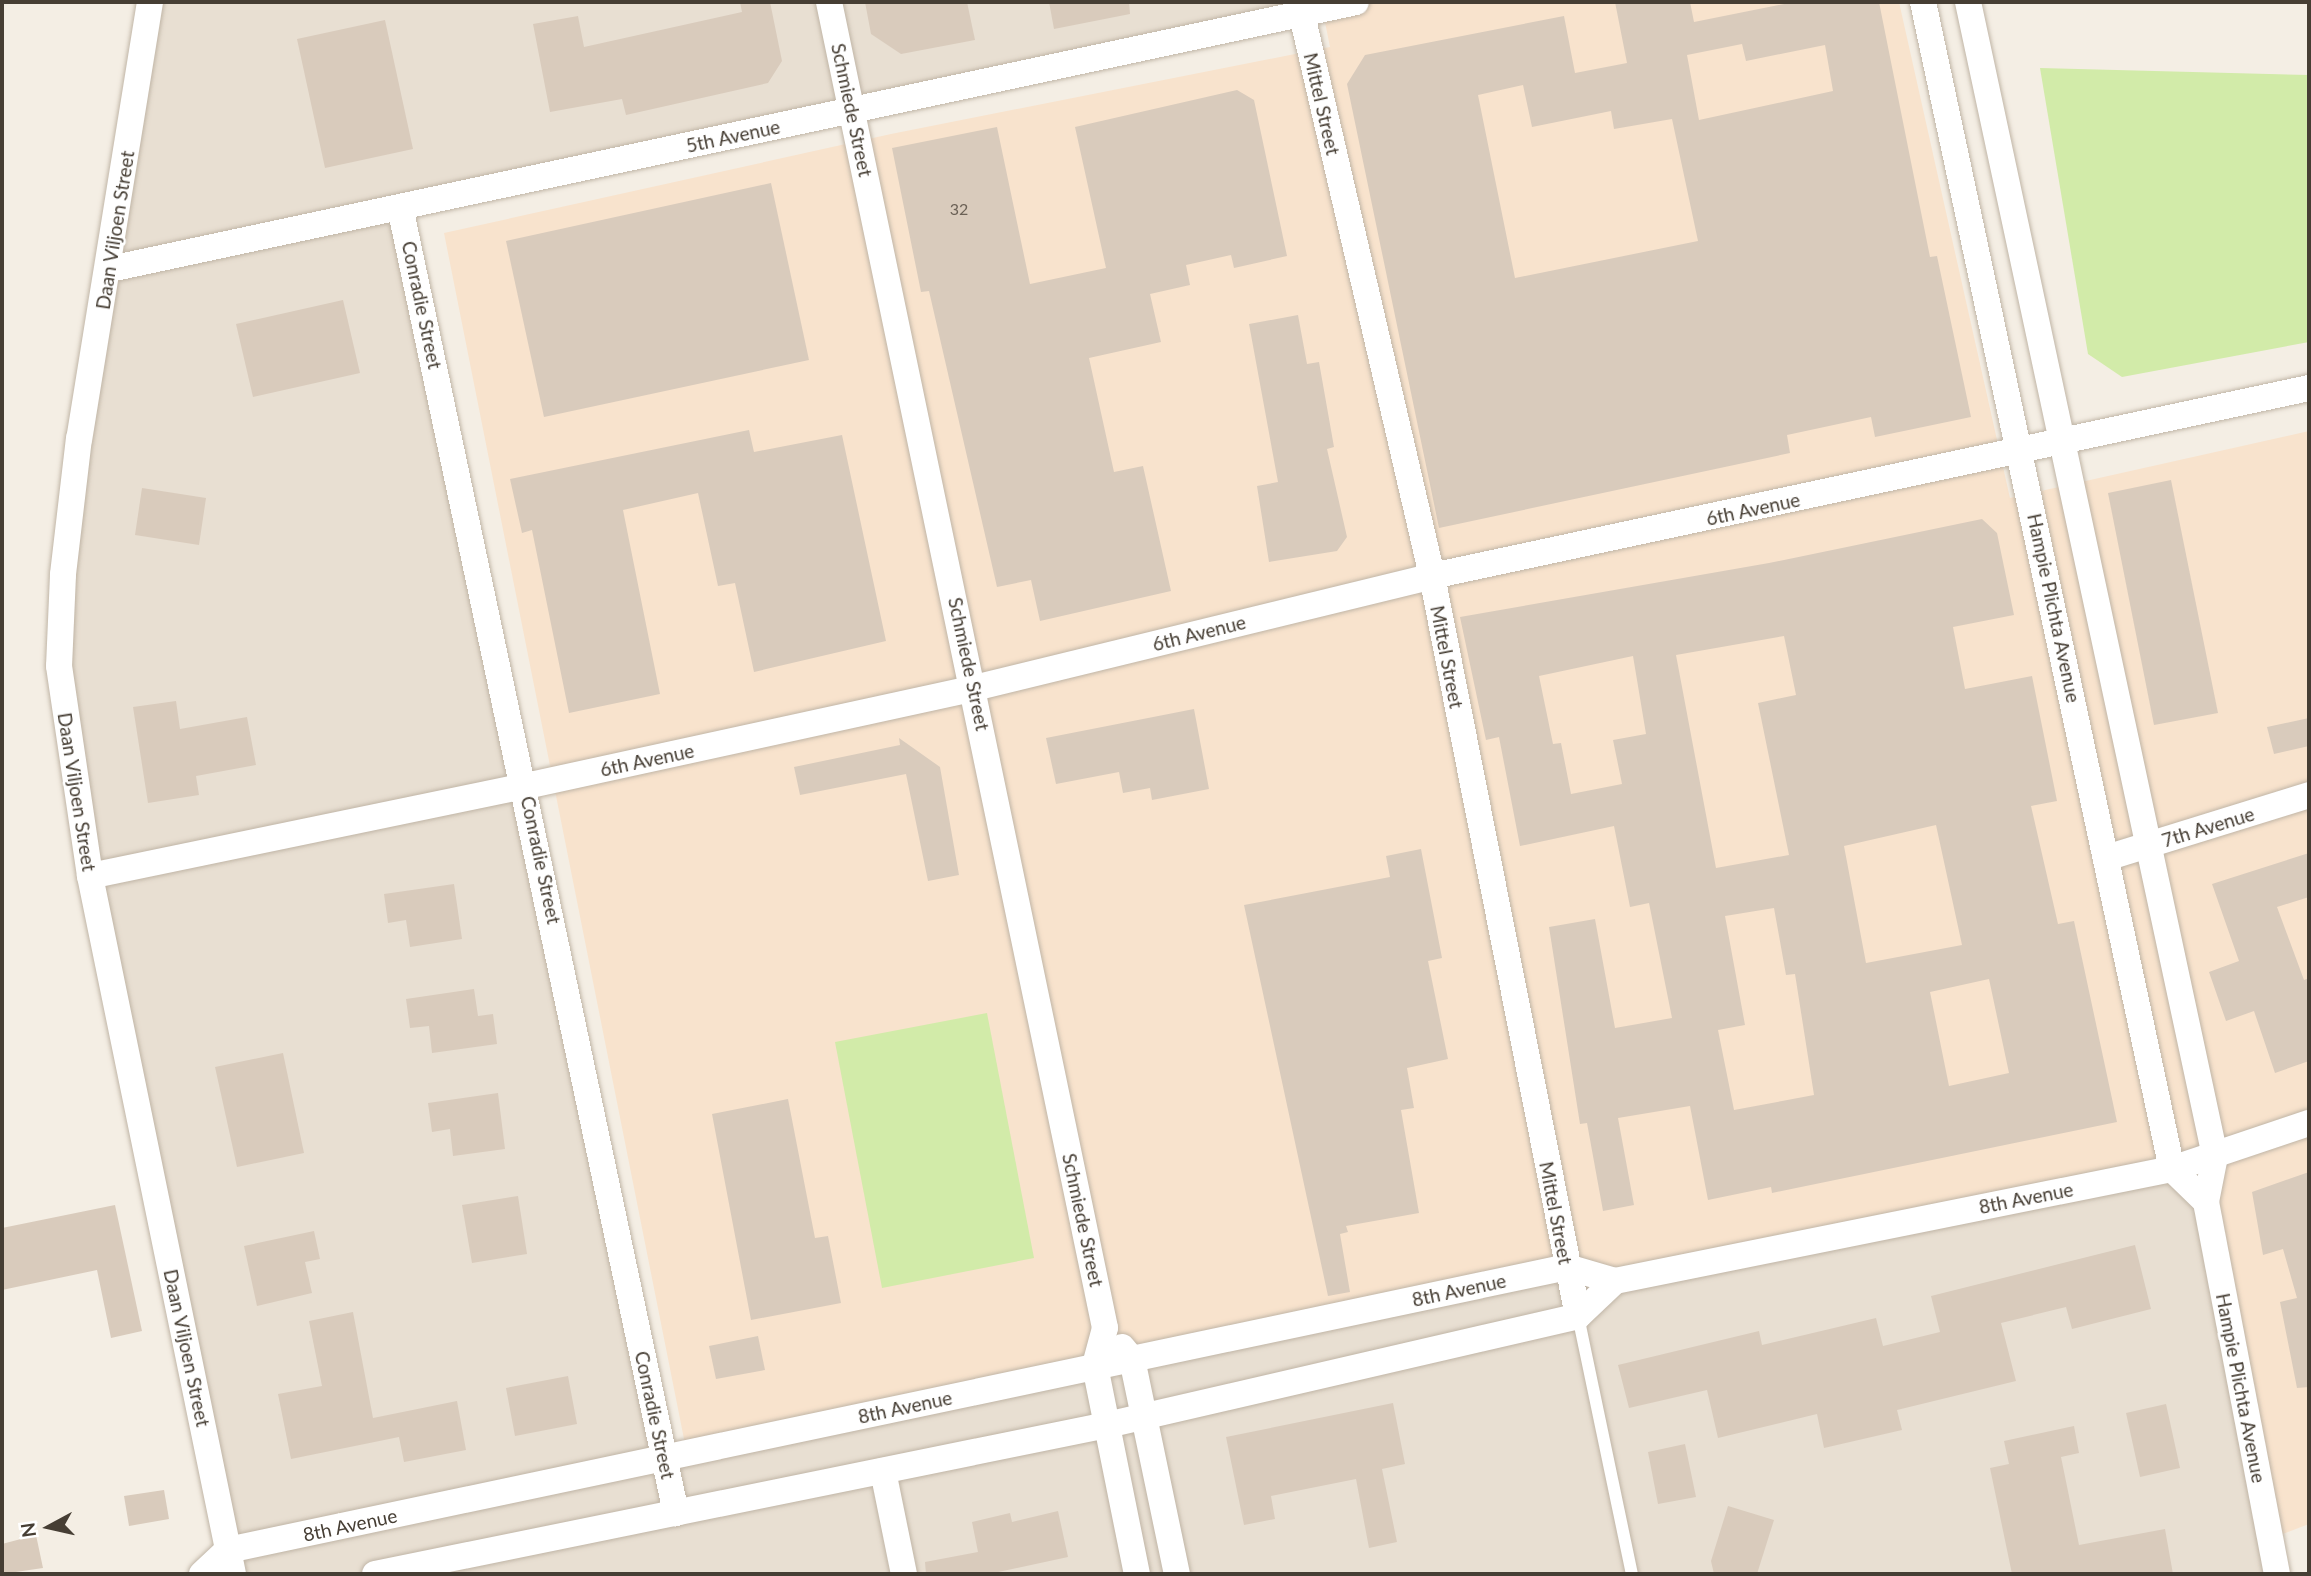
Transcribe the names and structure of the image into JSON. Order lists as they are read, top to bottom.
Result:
{
  "streets": {
    "street": [
      "Mittel Street",
      "Schmiede Street",
      "5th Avenue",
      "Daan Viljoen Street",
      "Conradie Street",
      "6th Avenue",
      "Hampie Plichta Avenue",
      "7th Avenue",
      "8th Avenue"
    ]
  },
  "crossings": [
    ["Mittel Street", "5th Avenue"],
    ["Mittel Street", "6th Avenue"],
    ["Mittel Street", "8th Avenue"],
    ["Schmiede Street", "5th Avenue"],
    ["Schmiede Street", "6th Avenue"],
    ["Schmiede Street", "8th Avenue"],
    ["5th Avenue", "Daan Viljoen Street"],
    ["5th Avenue", "Conradie Street"],
    ["Daan Viljoen Street", "6th Avenue"],
    ["Daan Viljoen Street", "8th Avenue"],
    ["Conradie Street", "6th Avenue"],
    ["Conradie Street", "8th Avenue"],
    ["6th Avenue", "Hampie Plichta Avenue"],
    ["Hampie Plichta Avenue", "7th Avenue"],
    ["Hampie Plichta Avenue", "8th Avenue"]
  ],
  "house_numbers": ["32"],
  "north": "left"
}
